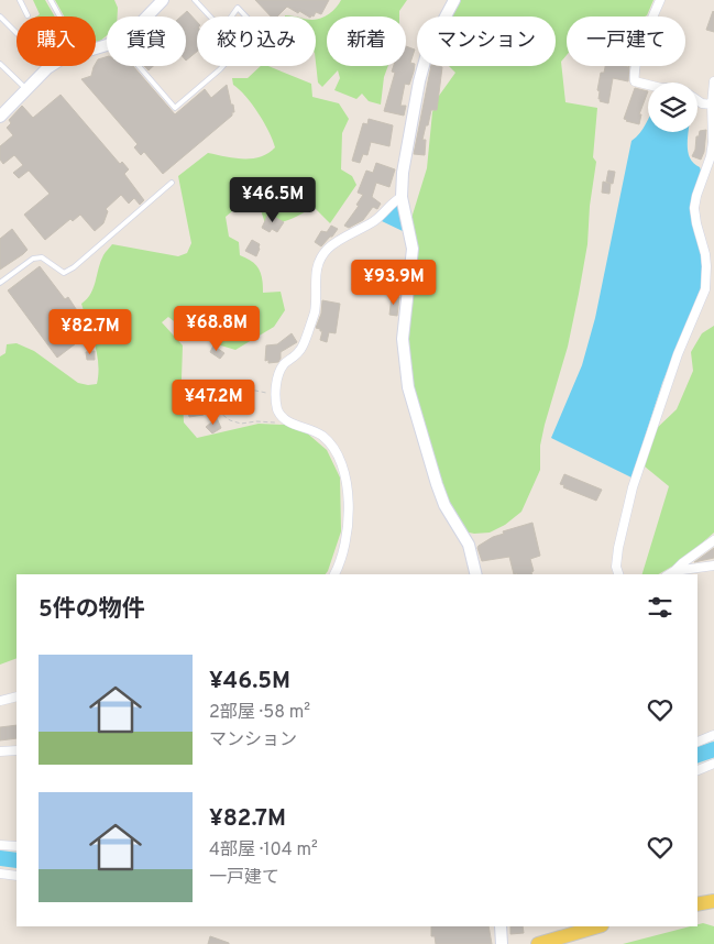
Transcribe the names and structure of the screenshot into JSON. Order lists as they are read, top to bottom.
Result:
{
  "page": {
    "chip": [
      "購入",
      "賃貸",
      "絞り込み",
      "新着",
      "マンション",
      "一戸建て"
    ],
    "price": [
      "¥46.5M",
      "¥93.9M",
      "¥68.8M",
      "¥82.7M",
      "¥47.2M"
    ],
    "heading": "5件の物件",
    "list": [
      {
        "name": "¥46.5M",
        "note": "2部屋 · 58 m² · マンション"
      },
      {
        "name": "¥82.7M",
        "note": "4部屋 · 104 m² · 一戸建て"
      }
    ]
  }
}
